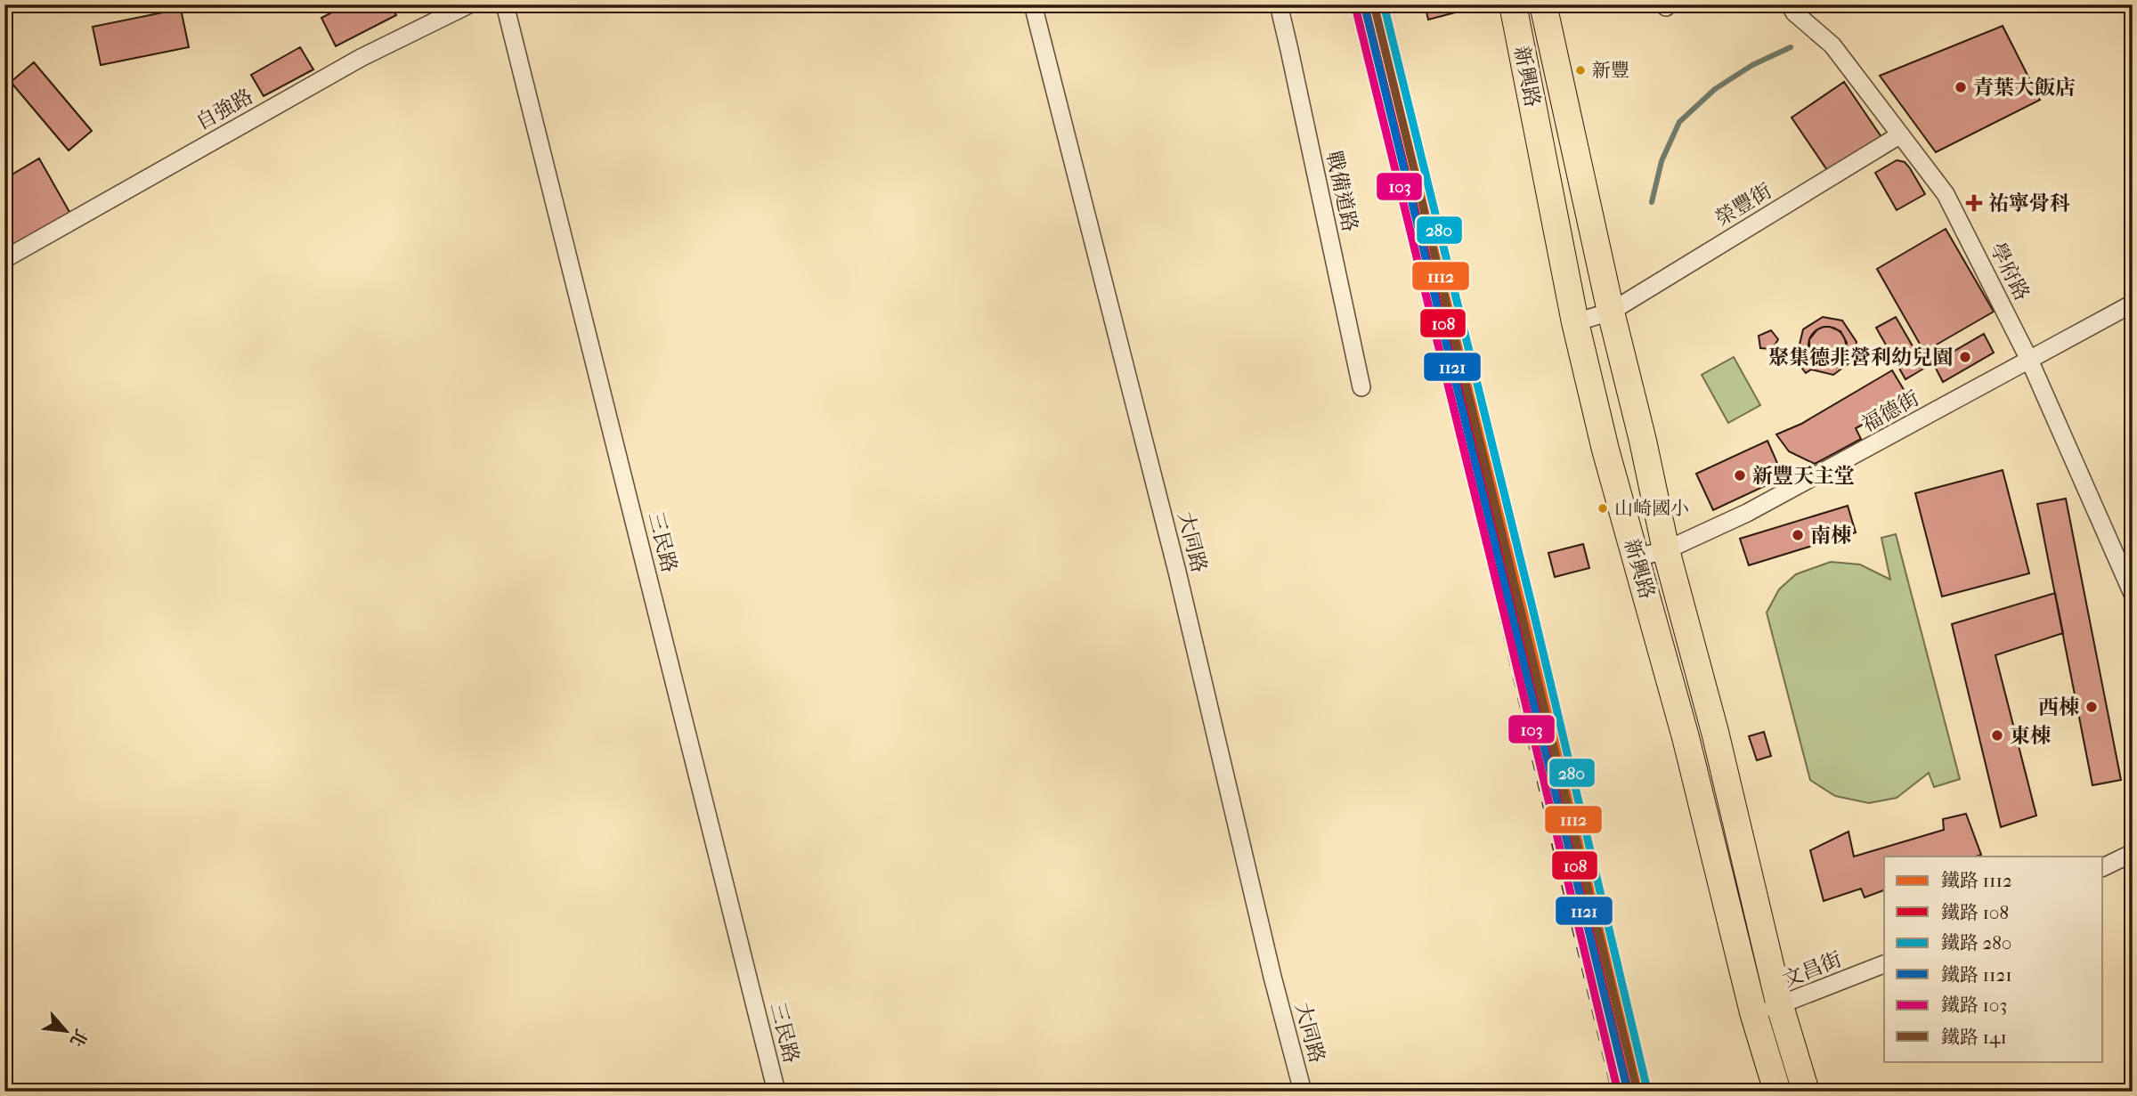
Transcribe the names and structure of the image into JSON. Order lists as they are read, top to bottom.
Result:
{
  "streets": {
    "main road": ["新興路"],
    "street": [
      "自強路",
      "戰備道路",
      "榮豐街",
      "學府路",
      "福德街",
      "三民路",
      "大同路",
      "文昌街"
    ]
  },
  "crossings": [
    ["新興路", "榮豐街"],
    ["新興路", "福德街"],
    ["新興路", "文昌街"],
    ["榮豐街", "學府路"],
    ["學府路", "福德街"]
  ],
  "places": {
    "other": [
      "新豐",
      "青葉大飯店",
      "聚集德非營利幼兒園",
      "新豐天主堂",
      "山崎國小",
      "南棟",
      "西棟",
      "東棟"
    ],
    "health": ["祐寧骨科"]
  },
  "lines": [
    "rail line 1112",
    "rail line 280",
    "rail line 1121",
    "rail line 141",
    "rail line 103",
    "rail line 108"
  ],
  "legend": [
    "鐵路 1112",
    "鐵路 108",
    "鐵路 280",
    "鐵路 1121",
    "鐵路 103",
    "鐵路 141"
  ],
  "north": "bottom right"
}
